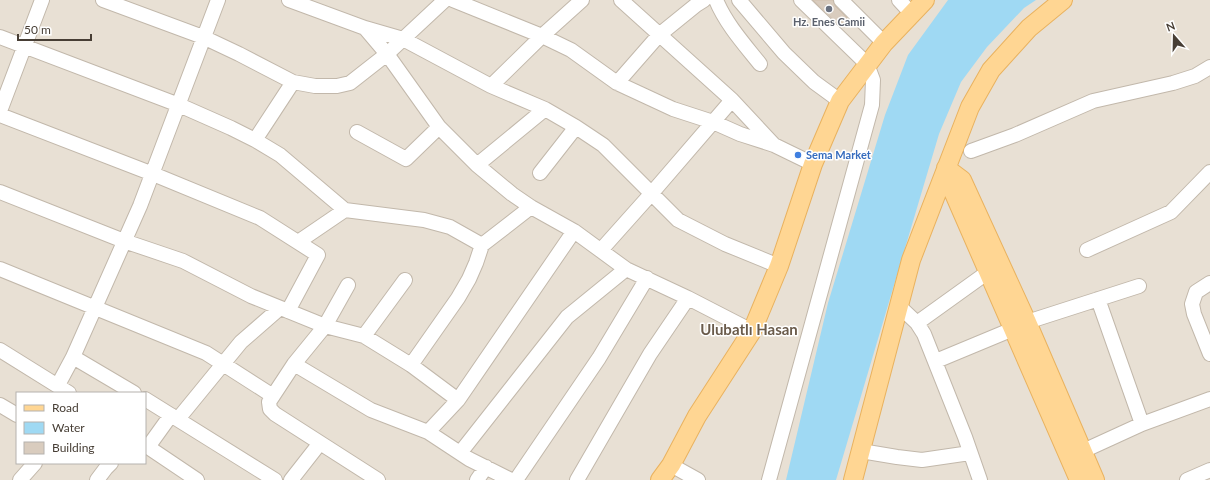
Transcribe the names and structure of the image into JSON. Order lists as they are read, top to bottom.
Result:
{
  "districts": ["Ulubatlı Hasan"],
  "places": ["Hz. Enes Camii", "Sema Market"],
  "legend": ["Road", "Water", "Building"],
  "scale_bar": "50 m",
  "north": "top"
}
